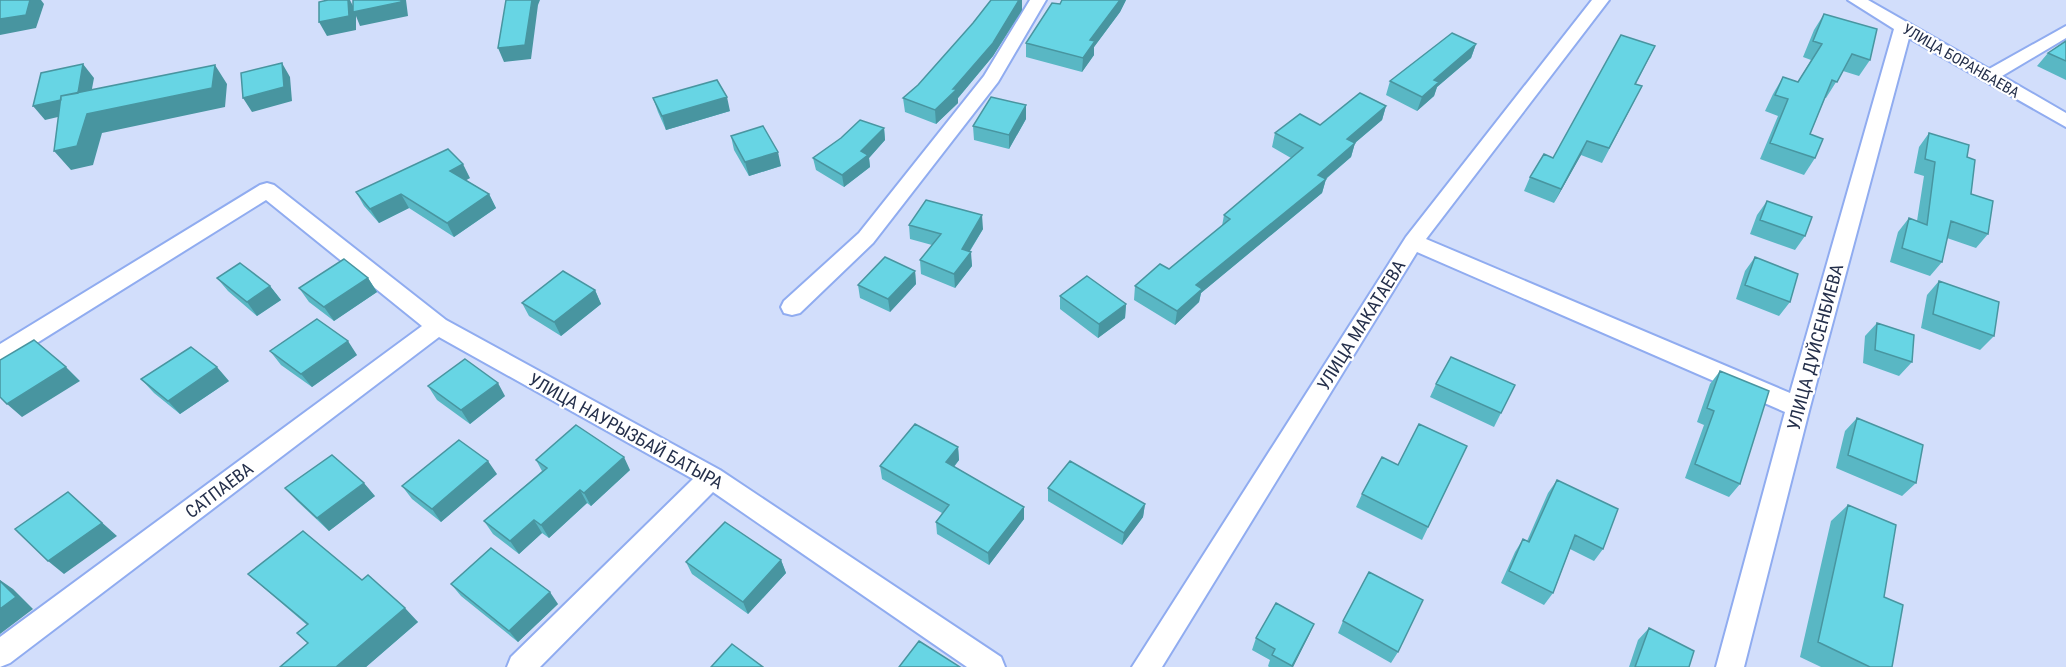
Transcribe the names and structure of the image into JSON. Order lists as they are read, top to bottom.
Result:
{
  "streets": {
    "street": [
      "УЛИЦА БОРАНБАЕВА",
      "УЛИЦА МАКАТАЕВА",
      "УЛИЦА ДУЙСЕНБИЕВА",
      "УЛИЦА НАУРЫЗБАЙ БАТЫРА",
      "САТПАЕВА"
    ]
  },
  "crossings": [
    ["УЛИЦА БОРАНБАЕВА", "УЛИЦА ДУЙСЕНБИЕВА"],
    ["УЛИЦА НАУРЫЗБАЙ БАТЫРА", "САТПАЕВА"]
  ]
}
